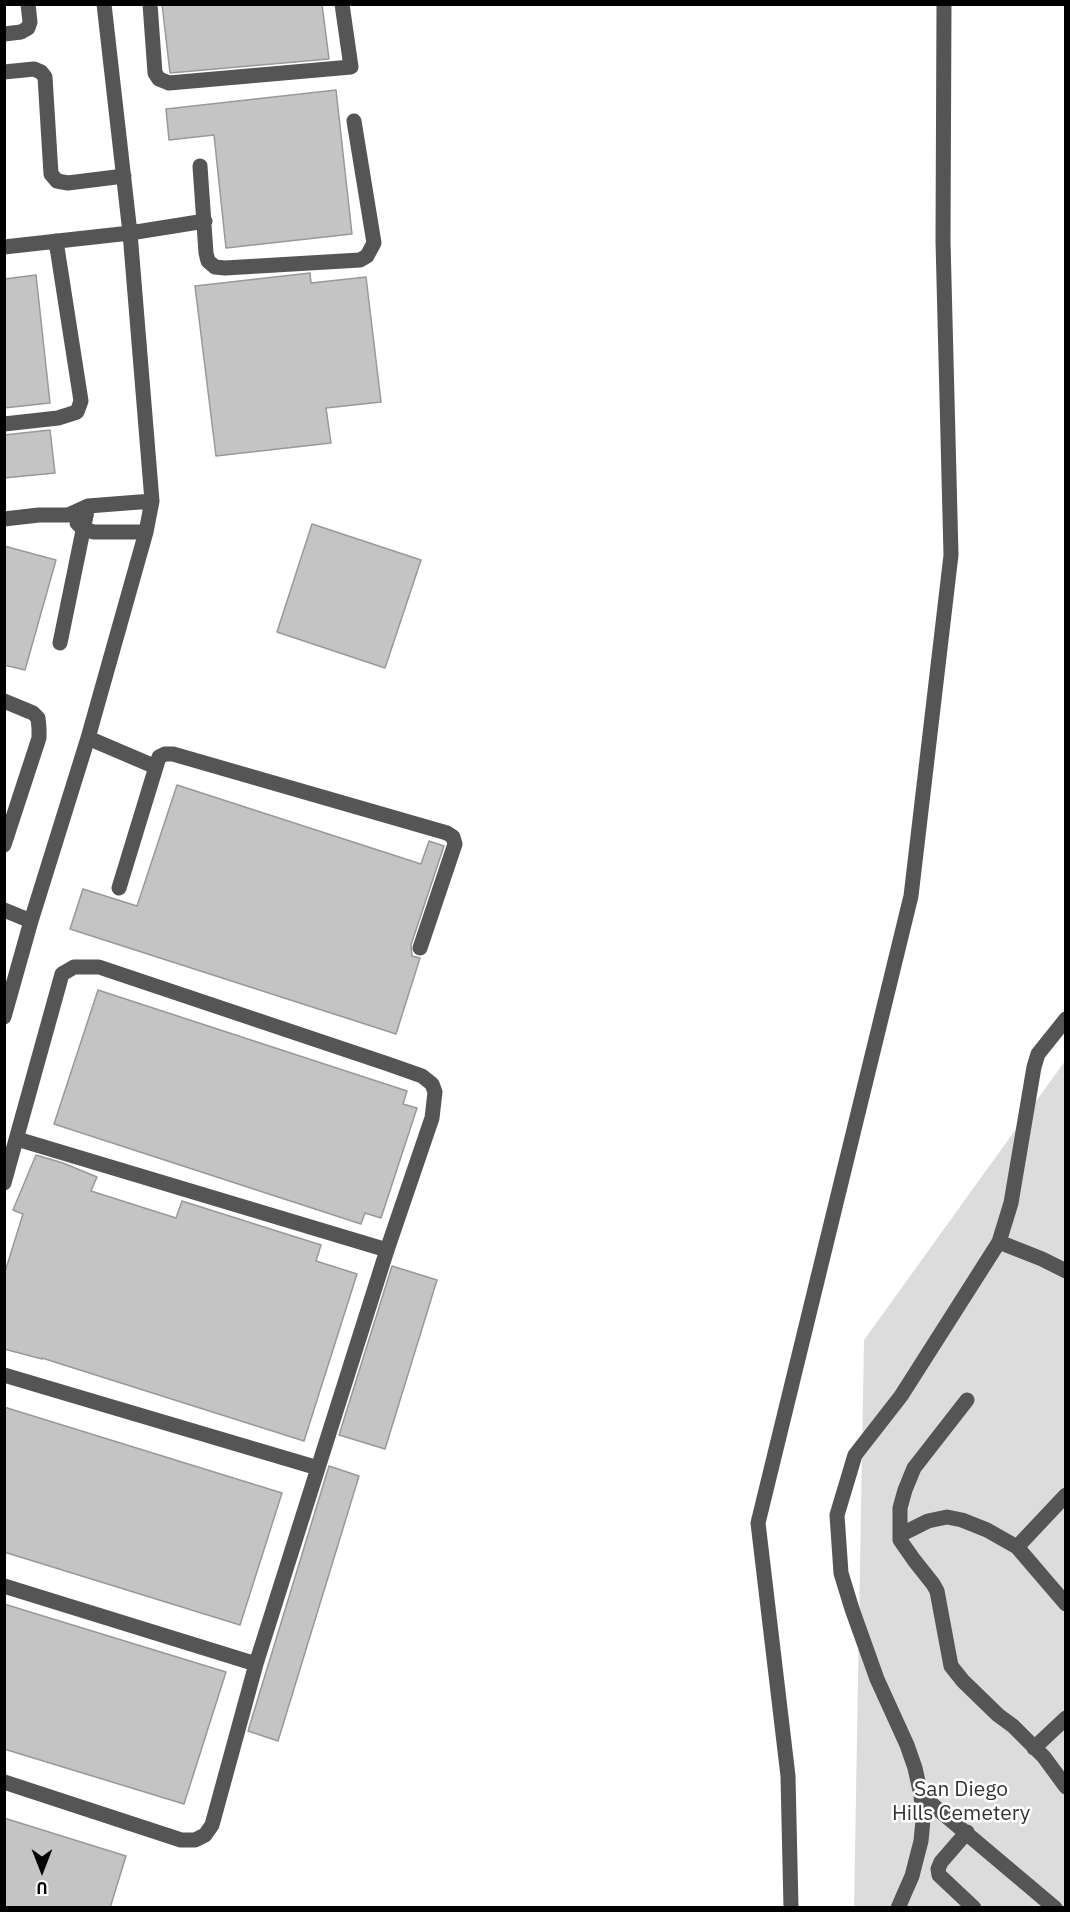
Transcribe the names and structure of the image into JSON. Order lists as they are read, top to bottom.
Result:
{
  "parks": ["San Diego Hills Cemetery"],
  "north": "bottom"
}
